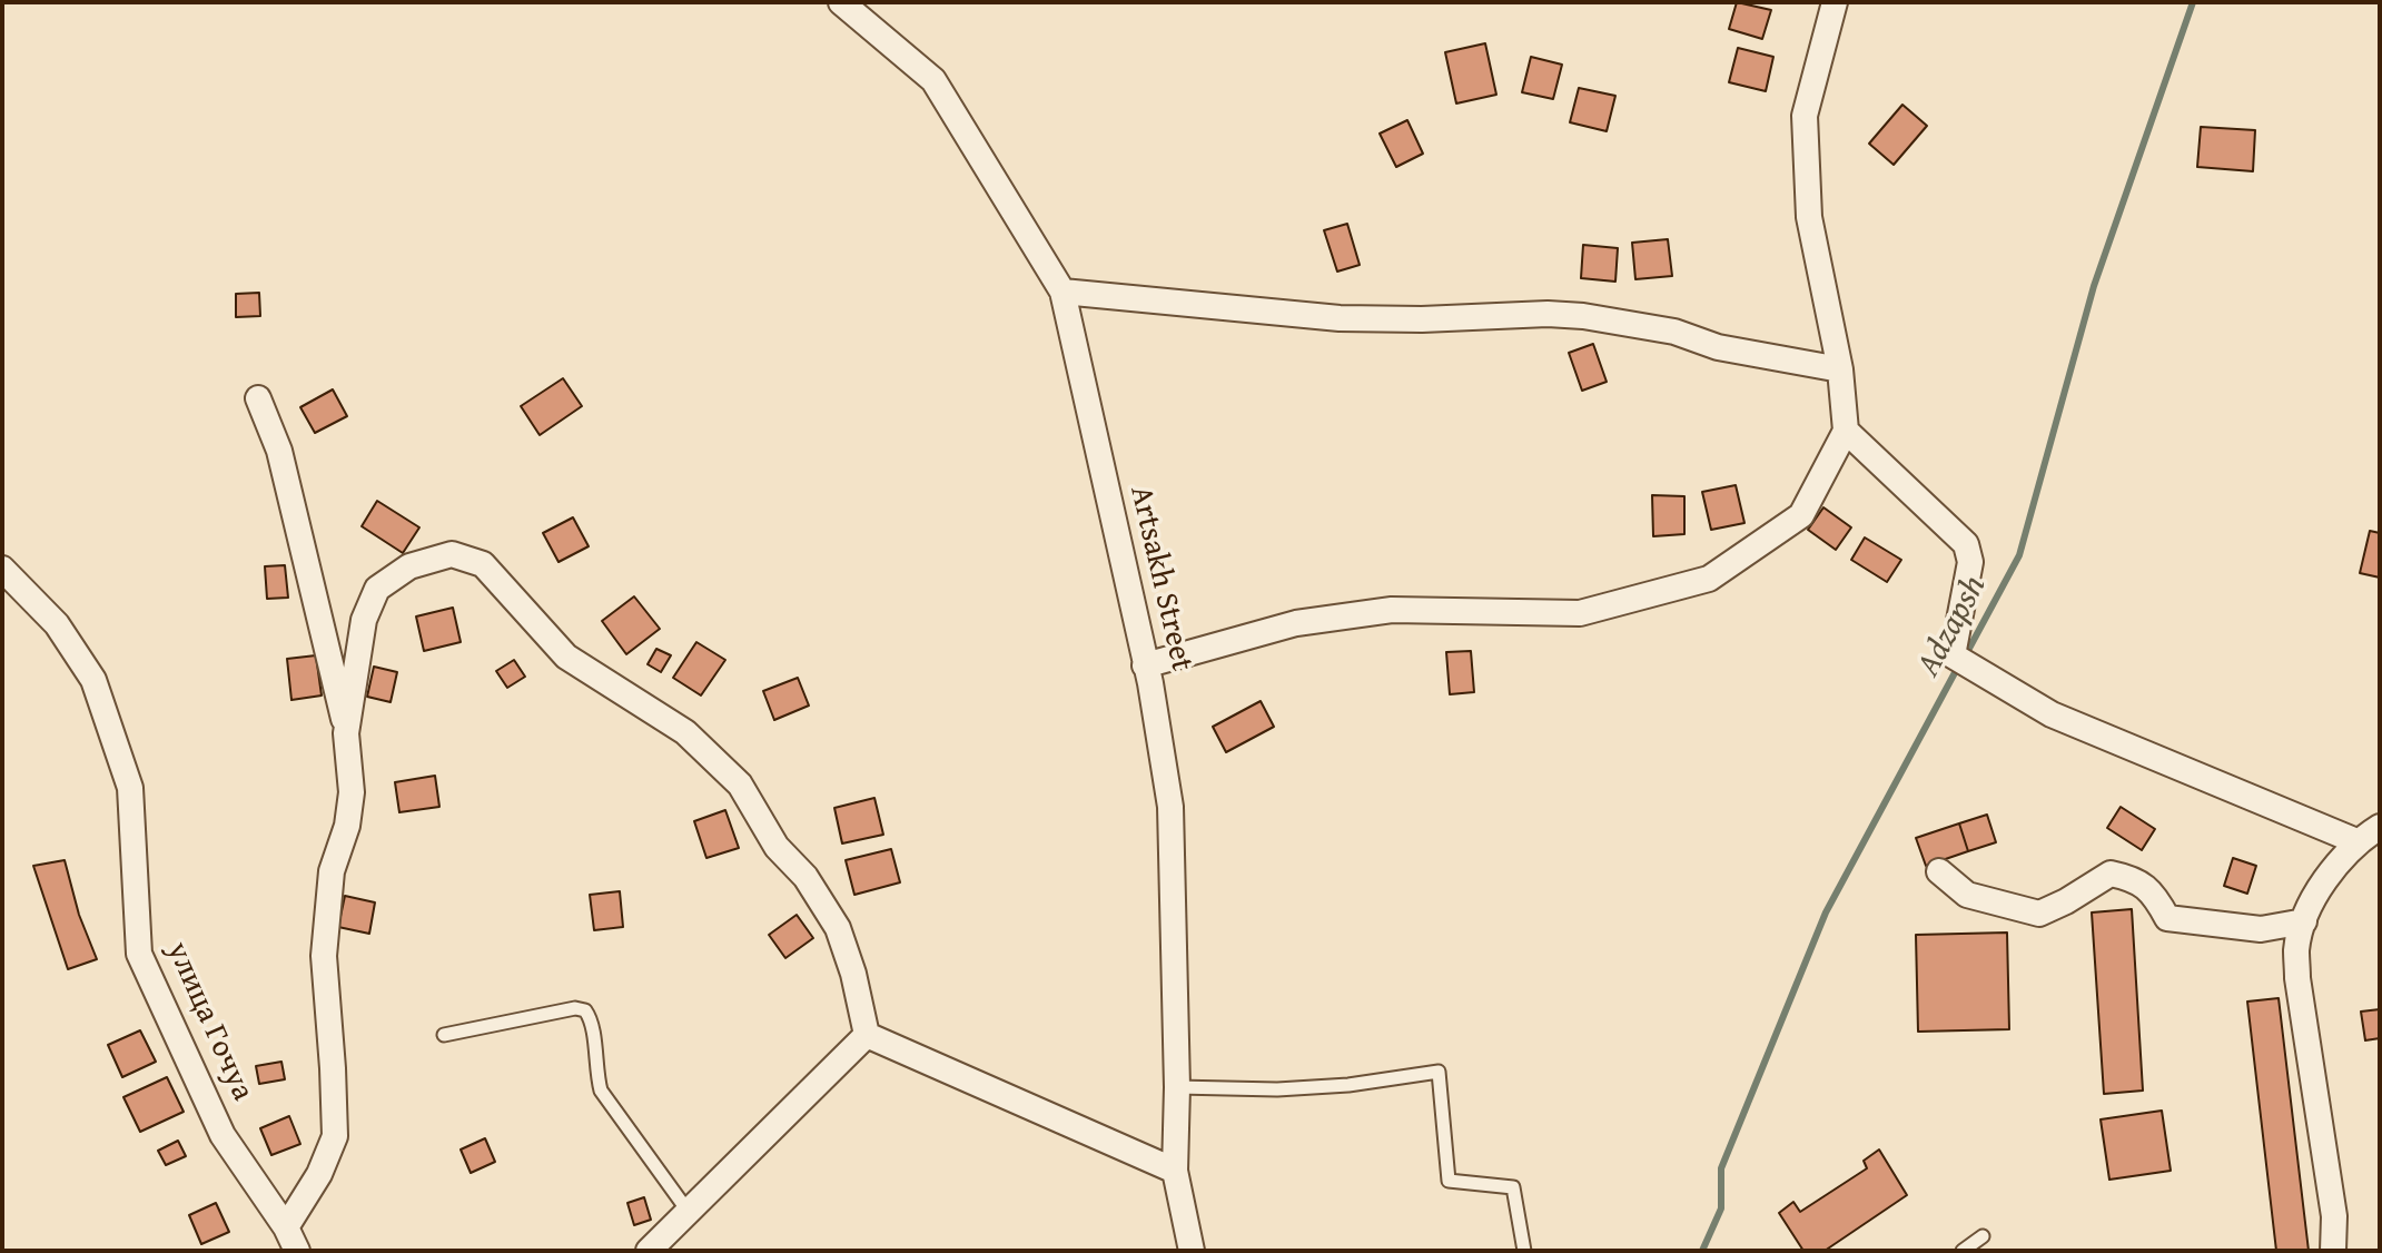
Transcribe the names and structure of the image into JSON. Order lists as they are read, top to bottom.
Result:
{
  "streets": {
    "street": ["Artsakh Street", "улица Гочуа"]
  },
  "water": ["Adzapsh"]
}
